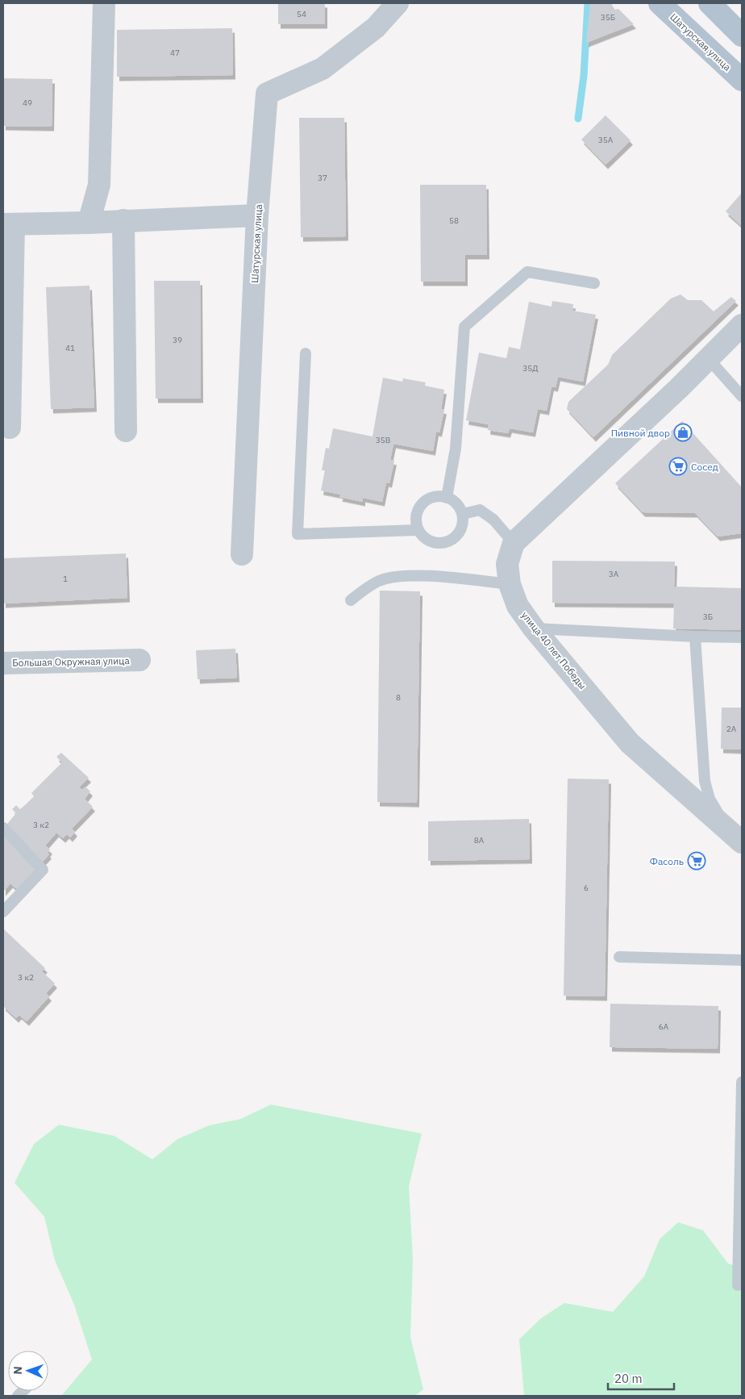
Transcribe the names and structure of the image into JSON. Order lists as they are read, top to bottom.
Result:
{
  "streets": {
    "main road": ["Шатурская улица"],
    "street": ["улица 40 лет Победы", "Большая Окружная улица"]
  },
  "places": {
    "shop": ["Пивной двор"],
    "supermarket": ["Сосед", "Фасоль"]
  },
  "house_numbers": [
    "54",
    "35Б",
    "47",
    "49",
    "35А",
    "37",
    "58",
    "39",
    "41",
    "35Д",
    "35В",
    "3А",
    "1",
    "3Б",
    "8",
    "2А",
    "3 к2",
    "8А",
    "6",
    "3 к2",
    "6А"
  ],
  "scale_bar": "20 m",
  "north": "left"
}
